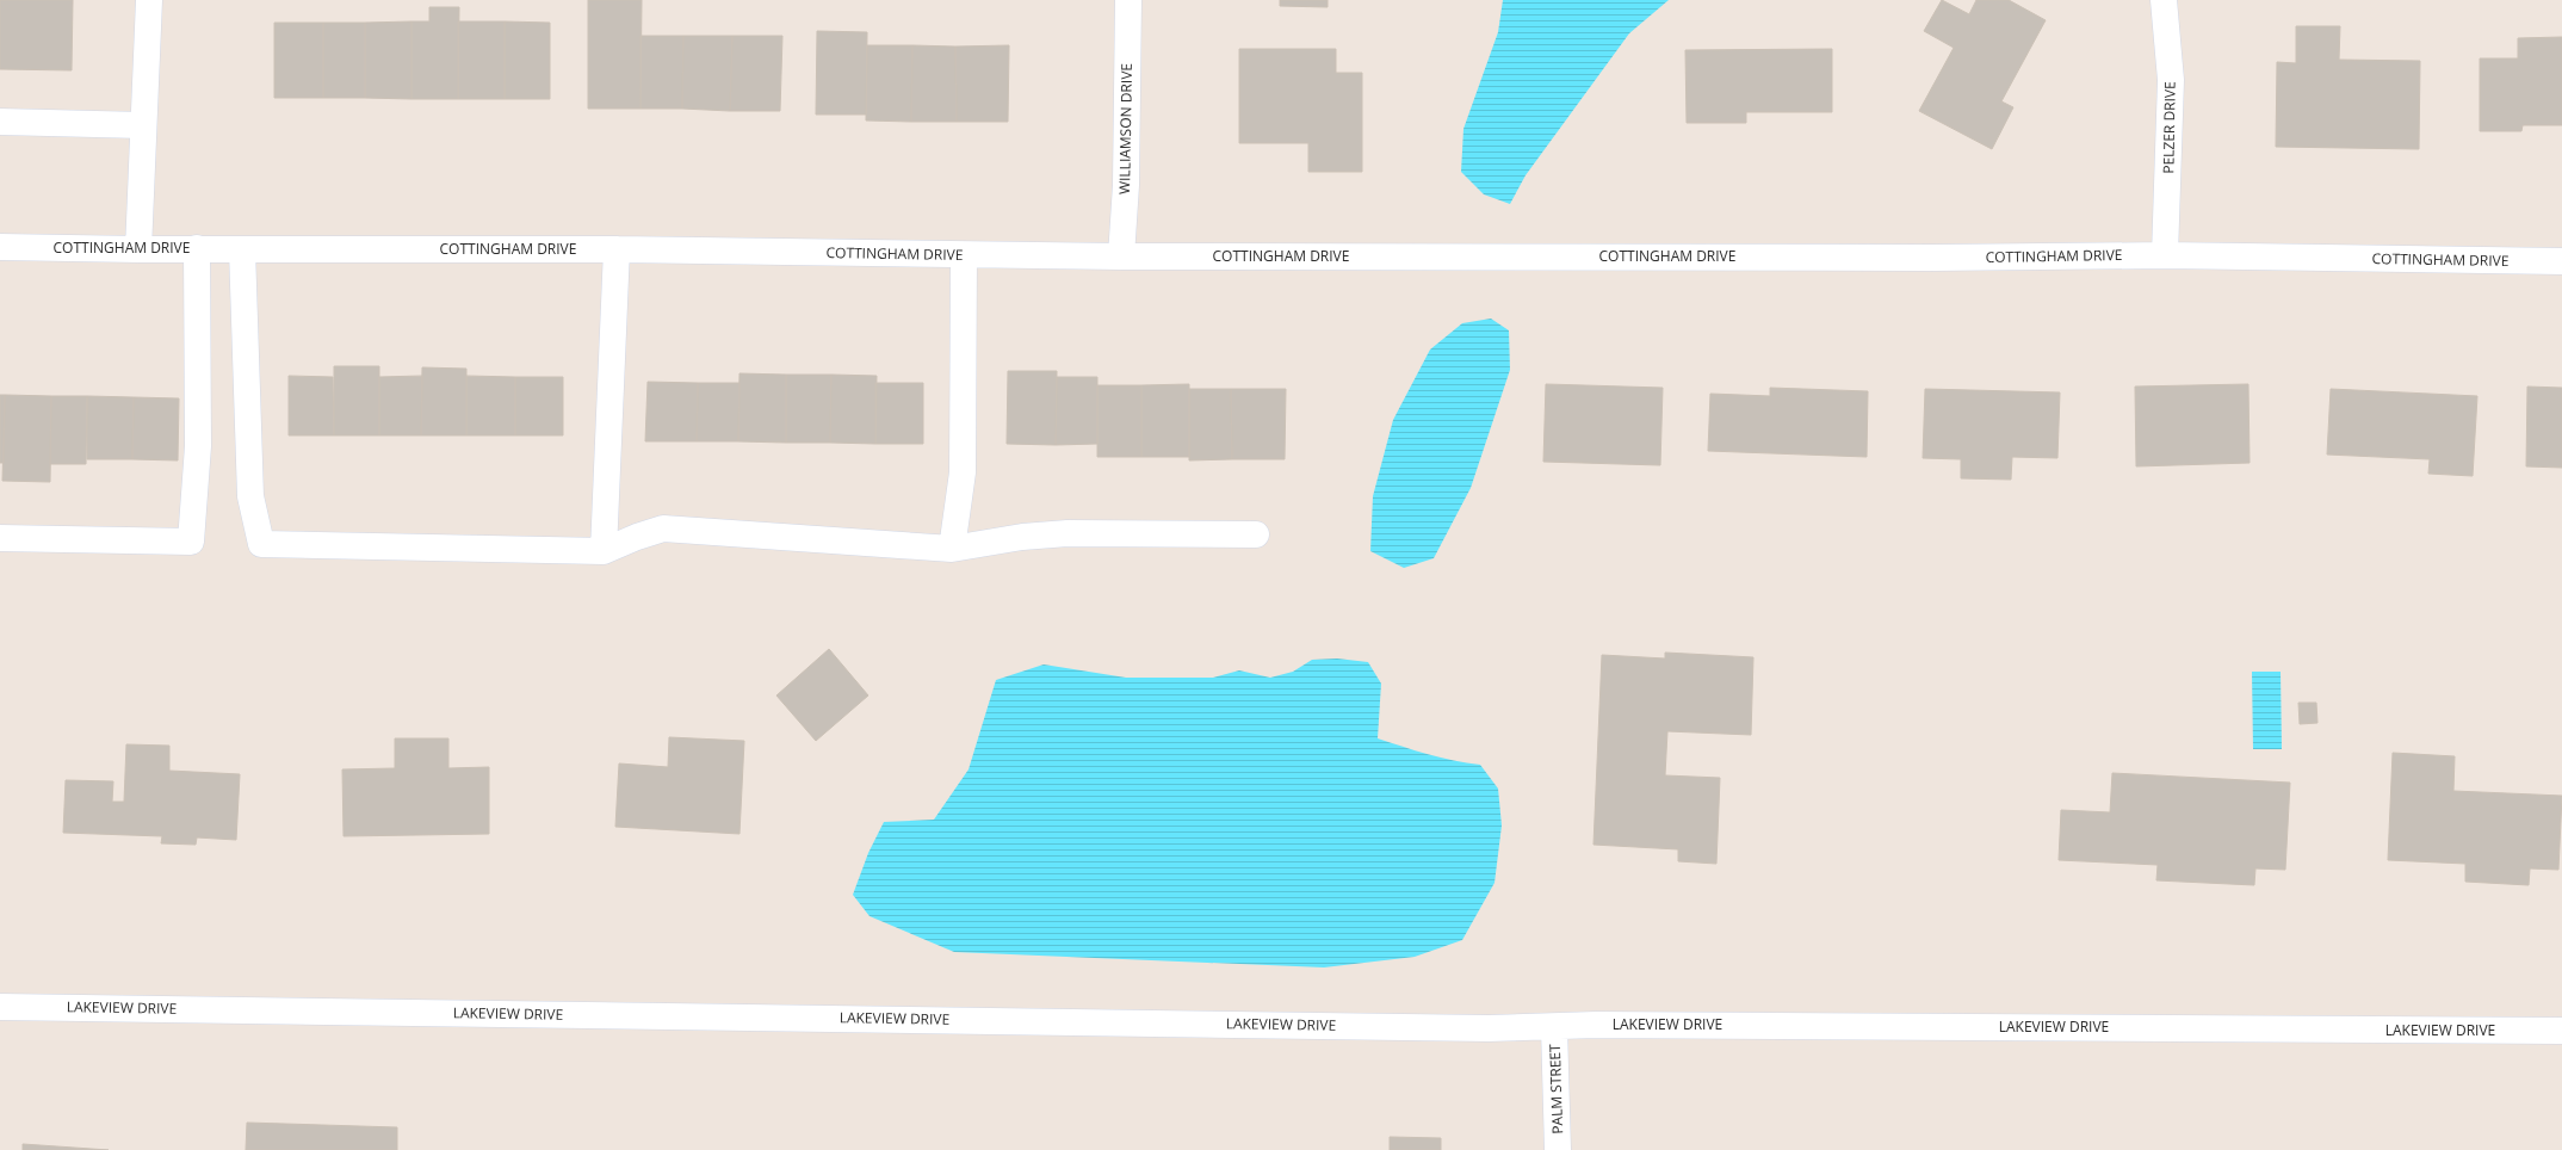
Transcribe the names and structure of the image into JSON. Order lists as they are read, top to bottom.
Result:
{
  "streets": {
    "street": [
      "PELZER DRIVE",
      "WILLIAMSON DRIVE",
      "COTTINGHAM DRIVE",
      "LAKEVIEW DRIVE",
      "PALM STREET"
    ]
  },
  "crossings": [
    ["PELZER DRIVE", "COTTINGHAM DRIVE"],
    ["WILLIAMSON DRIVE", "COTTINGHAM DRIVE"],
    ["LAKEVIEW DRIVE", "PALM STREET"]
  ]
}
